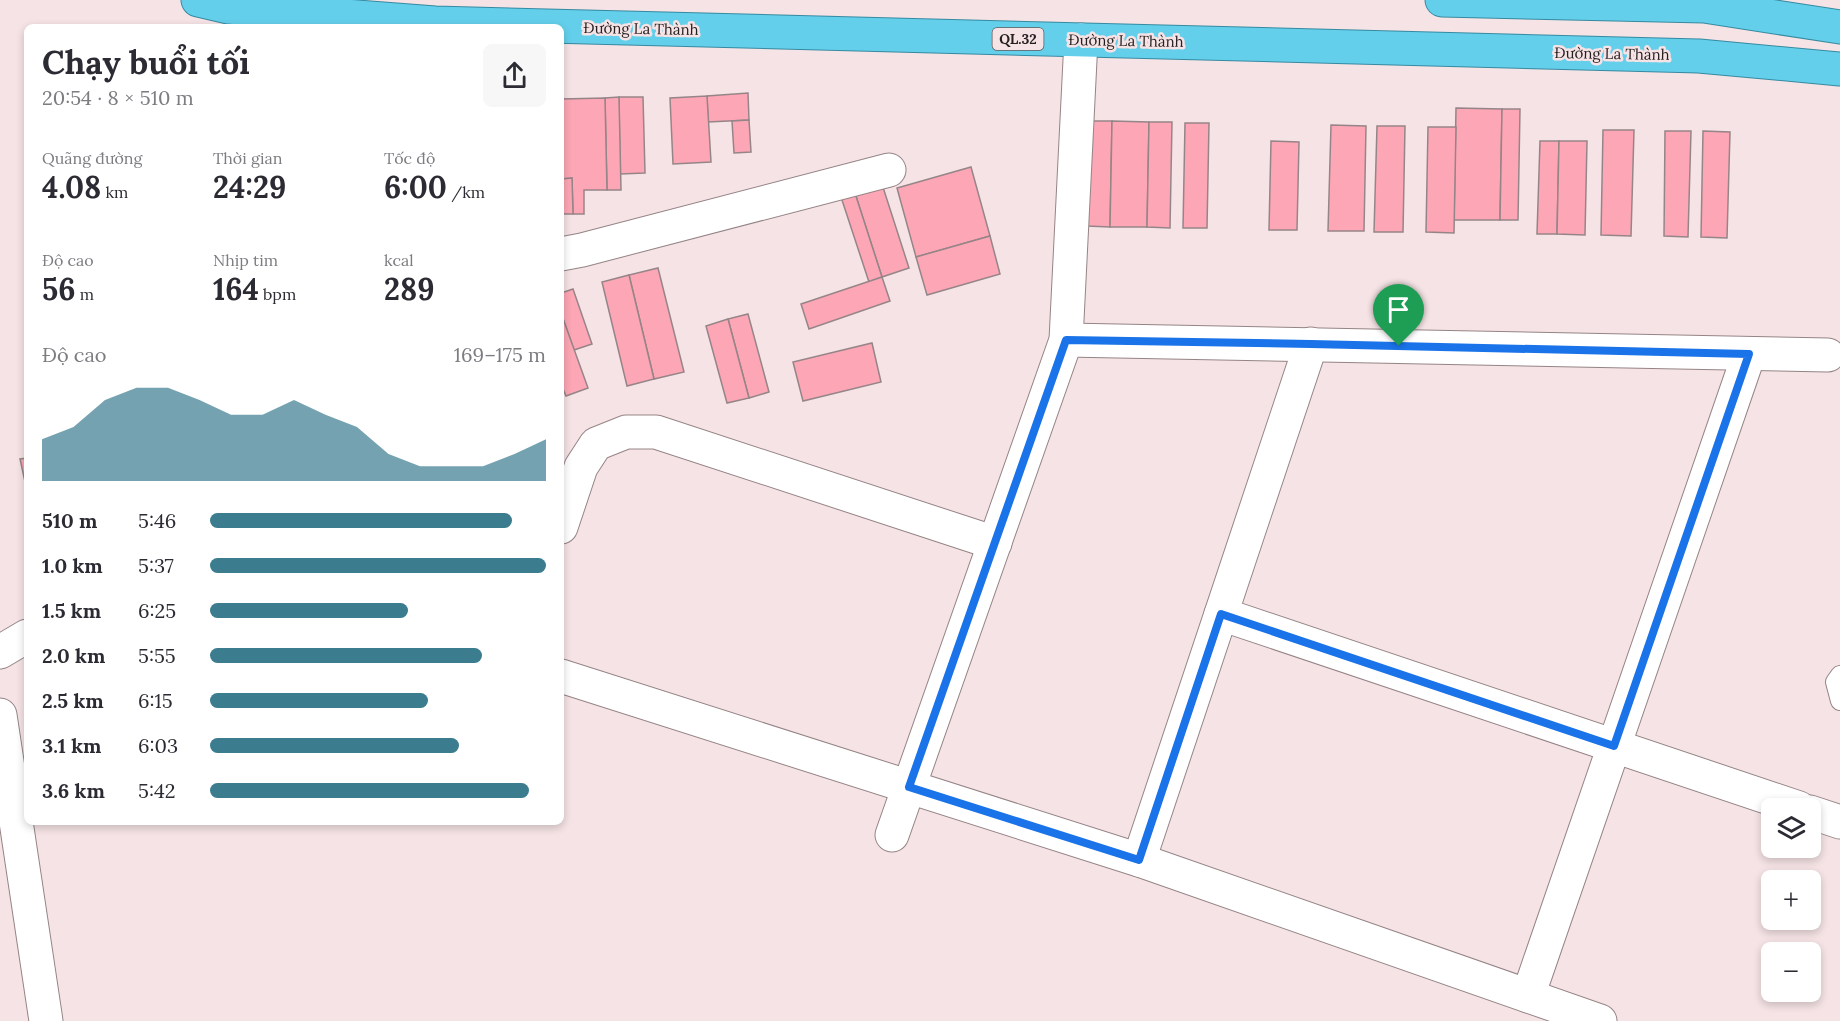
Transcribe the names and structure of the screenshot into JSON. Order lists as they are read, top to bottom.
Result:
{
  "streets": {
    "highway": ["Đường La Thành", "QL.32"]
  },
  "page": {
    "heading": ["Chạy buổi tối", "20:54 · 8 × 510 m"],
    "stats": [
      ["Quãng đường", "4.08 km"],
      ["Thời gian", "24:29"],
      ["Tốc độ", "6:00 /km"],
      ["Độ cao", "56 m"],
      ["Nhịp tim", "164 bpm"],
      ["kcal", "289"]
    ],
    "chart": ["Độ cao", "169–175 m"],
    "list": [
      {
        "name": "510 m",
        "note": "5:46"
      },
      {
        "name": "1.0 km",
        "note": "5:37"
      },
      {
        "name": "1.5 km",
        "note": "6:25"
      },
      {
        "name": "2.0 km",
        "note": "5:55"
      },
      {
        "name": "2.5 km",
        "note": "6:15"
      },
      {
        "name": "3.1 km",
        "note": "6:03"
      },
      {
        "name": "3.6 km",
        "note": "5:42"
      }
    ],
    "map_buttons": ["+", "−"]
  }
}
